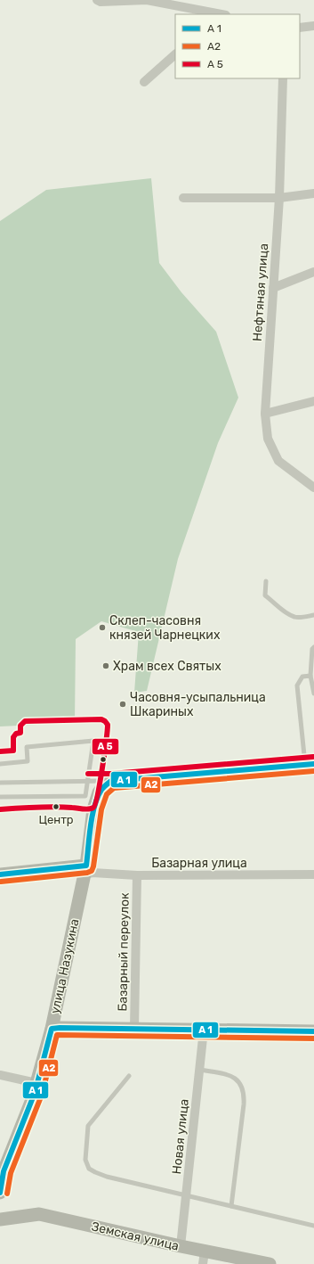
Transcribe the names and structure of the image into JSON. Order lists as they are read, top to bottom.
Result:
{
  "streets": {
    "main road": ["улица Назукина", "Земская улица"],
    "street": [
      "Нефтяная улица",
      "Базарная улица",
      "Базарный переулок",
      "Новая улица"
    ]
  },
  "crossings": [
    ["Базарная улица", "Базарный переулок"],
    ["Базарная улица", "улица Назукина"],
    ["Новая улица", "Земская улица"]
  ],
  "places": [
    "Склеп-часовня князей Чарнецких",
    "Храм всех Святых",
    "Часовня-усыпальница Шкариных",
    "Центр"
  ],
  "lines": ["transit line A2"],
  "legend": ["A 1", "A2", "A 5"]
}
